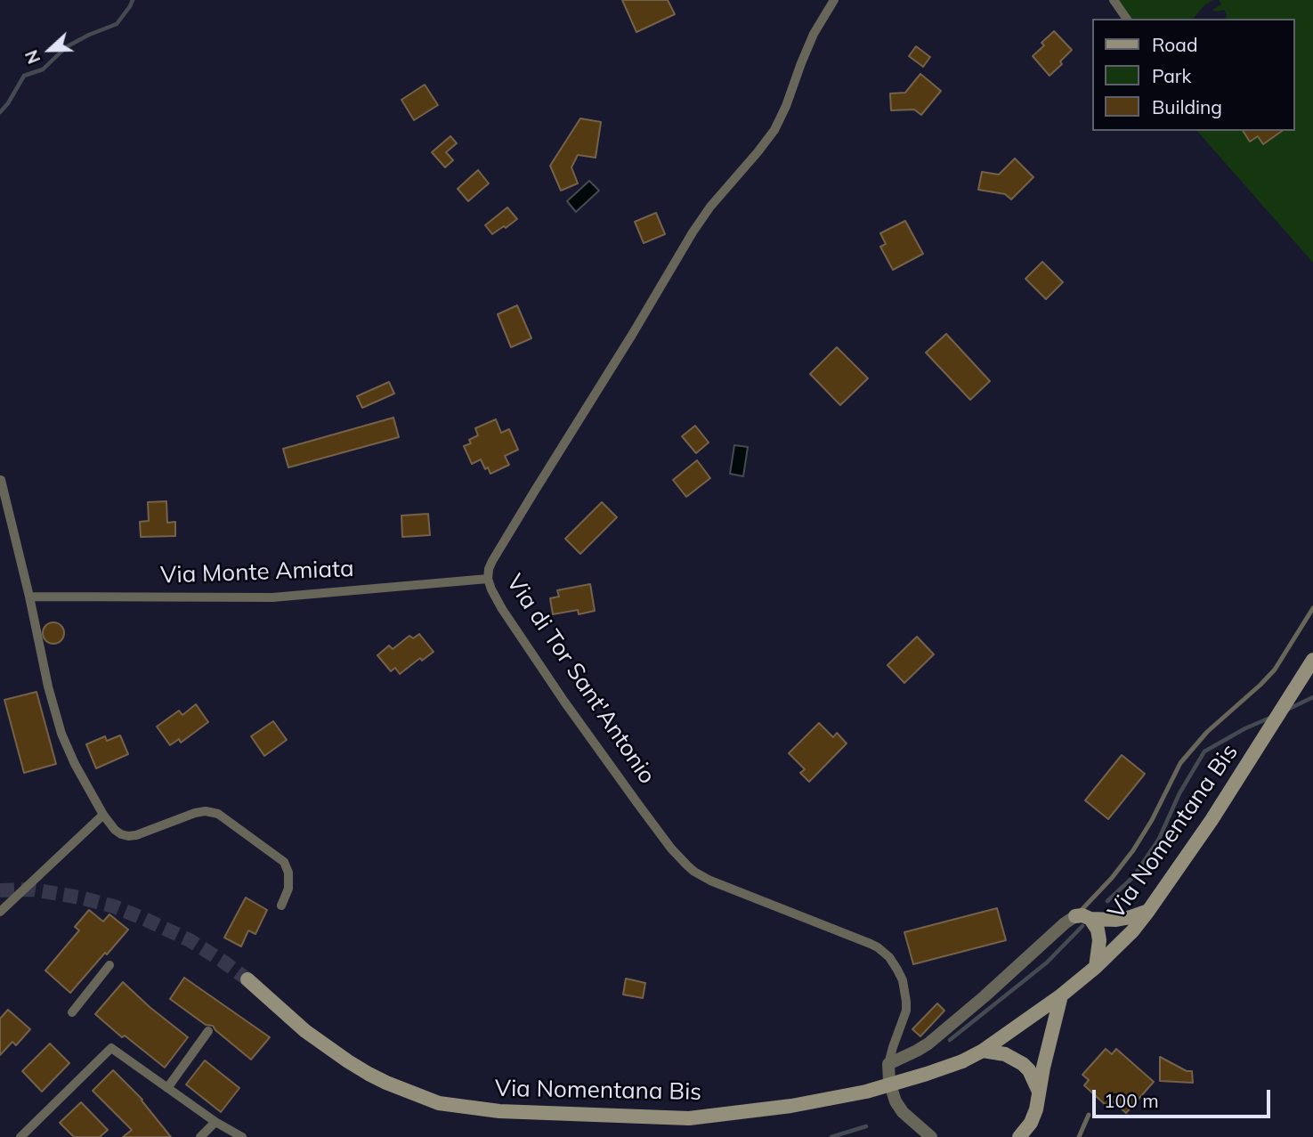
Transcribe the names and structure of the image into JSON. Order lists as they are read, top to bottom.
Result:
{
  "streets": {
    "main road": ["Via Nomentana Bis"],
    "street": ["Via Monte Amiata", "Via di Tor Sant'Antonio"]
  },
  "crossings": [
    ["Via Monte Amiata", "Via di Tor Sant'Antonio"]
  ],
  "legend": ["Road", "Park", "Building"],
  "scale_bar": "100 m",
  "north": "left"
}
